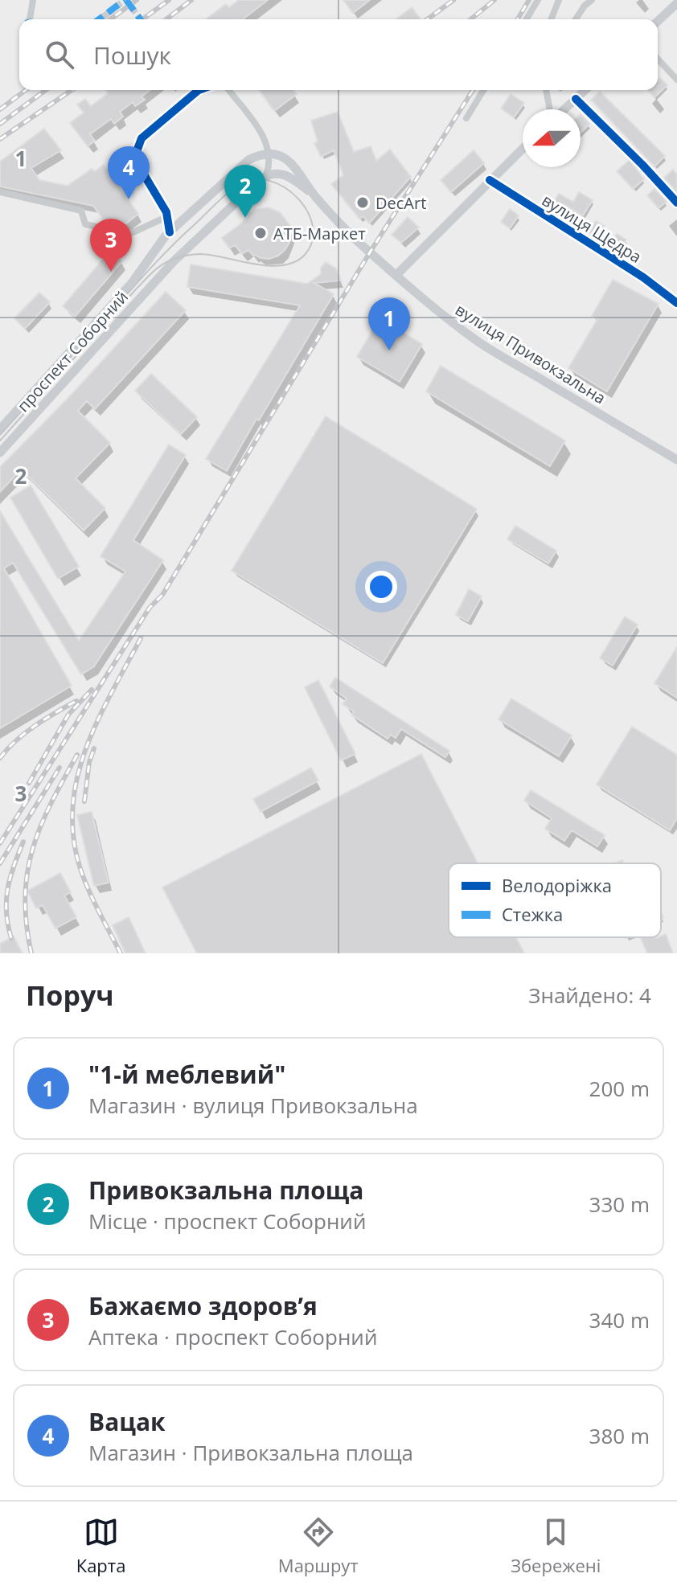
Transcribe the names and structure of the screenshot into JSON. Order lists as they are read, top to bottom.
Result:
{
  "streets": {
    "main road": ["проспект Соборний", "вулиця Привокзальна"],
    "street": ["вулиця Щедра"]
  },
  "crossings": [
    ["проспект Соборний", "вулиця Привокзальна"]
  ],
  "places": ["DecArt", "АТБ-Маркет"],
  "legend": ["Велодоріжка", "Стежка"],
  "north": "left",
  "page": {
    "search": "Пошук",
    "pins": [
      "4",
      "2",
      "3",
      "1"
    ],
    "heading": ["Поруч", "Знайдено: 4"],
    "list": [
      {
        "mark": "1",
        "name": "\"1-й меблевий\"",
        "note": "Магазин · вулиця Привокзальна",
        "value": "200 m"
      },
      {
        "mark": "2",
        "name": "Привокзальна площа",
        "note": "Місце · проспект Соборний",
        "value": "330 m"
      },
      {
        "mark": "3",
        "name": "Бажаємо здоровʼя",
        "note": "Аптека · проспект Соборний",
        "value": "340 m"
      },
      {
        "mark": "4",
        "name": "Вацак",
        "note": "Магазин · Привокзальна площа",
        "value": "380 m"
      }
    ],
    "nav": ["Карта", "Маршрут", "Збережені"]
  },
  "grid": {
    "rows": ["1", "2", "3"]
  }
}
